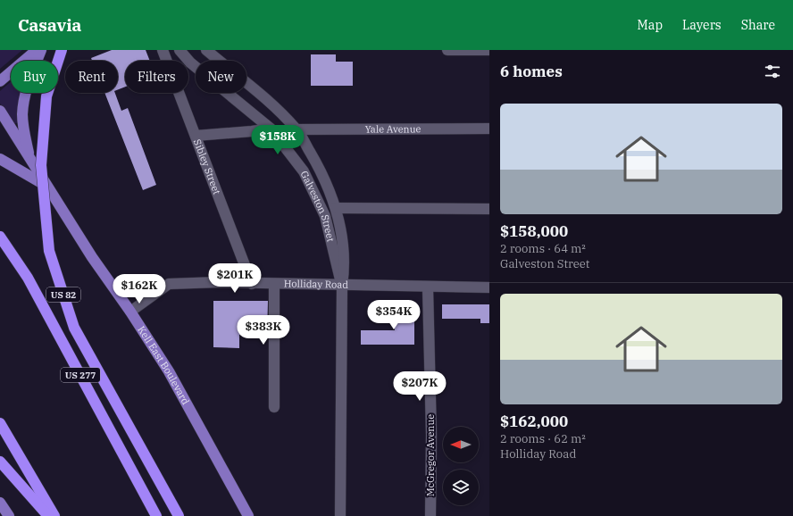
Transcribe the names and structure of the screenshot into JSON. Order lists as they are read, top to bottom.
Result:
{
  "streets": {
    "highway": ["US 82", "US 277"],
    "main road": ["Kell East Boulevard"],
    "street": [
      "Yale Avenue",
      "Sibley Street",
      "Galveston Street",
      "Holliday Road",
      "McGregor Avenue"
    ]
  },
  "crossings": [
    ["Yale Avenue", "Galveston Street"],
    ["Sibley Street", "Holliday Road"],
    ["Galveston Street", "Holliday Road"],
    ["Holliday Road", "Kell East Boulevard"],
    ["Holliday Road", "McGregor Avenue"]
  ],
  "north": "left",
  "page": {
    "header": "Casavia",
    "nav": ["Map", "Layers", "Share"],
    "heading": "6 homes",
    "chip": [
      "Buy",
      "Rent",
      "Filters",
      "New"
    ],
    "list": [
      {
        "name": "$158,000",
        "note": "2 rooms · 64 m² · Galveston Street"
      },
      {
        "name": "$162,000",
        "note": "2 rooms · 62 m² · Holliday Road"
      }
    ],
    "price": [
      "$158K",
      "$201K",
      "$162K",
      "$354K",
      "$383K",
      "$207K"
    ]
  }
}
